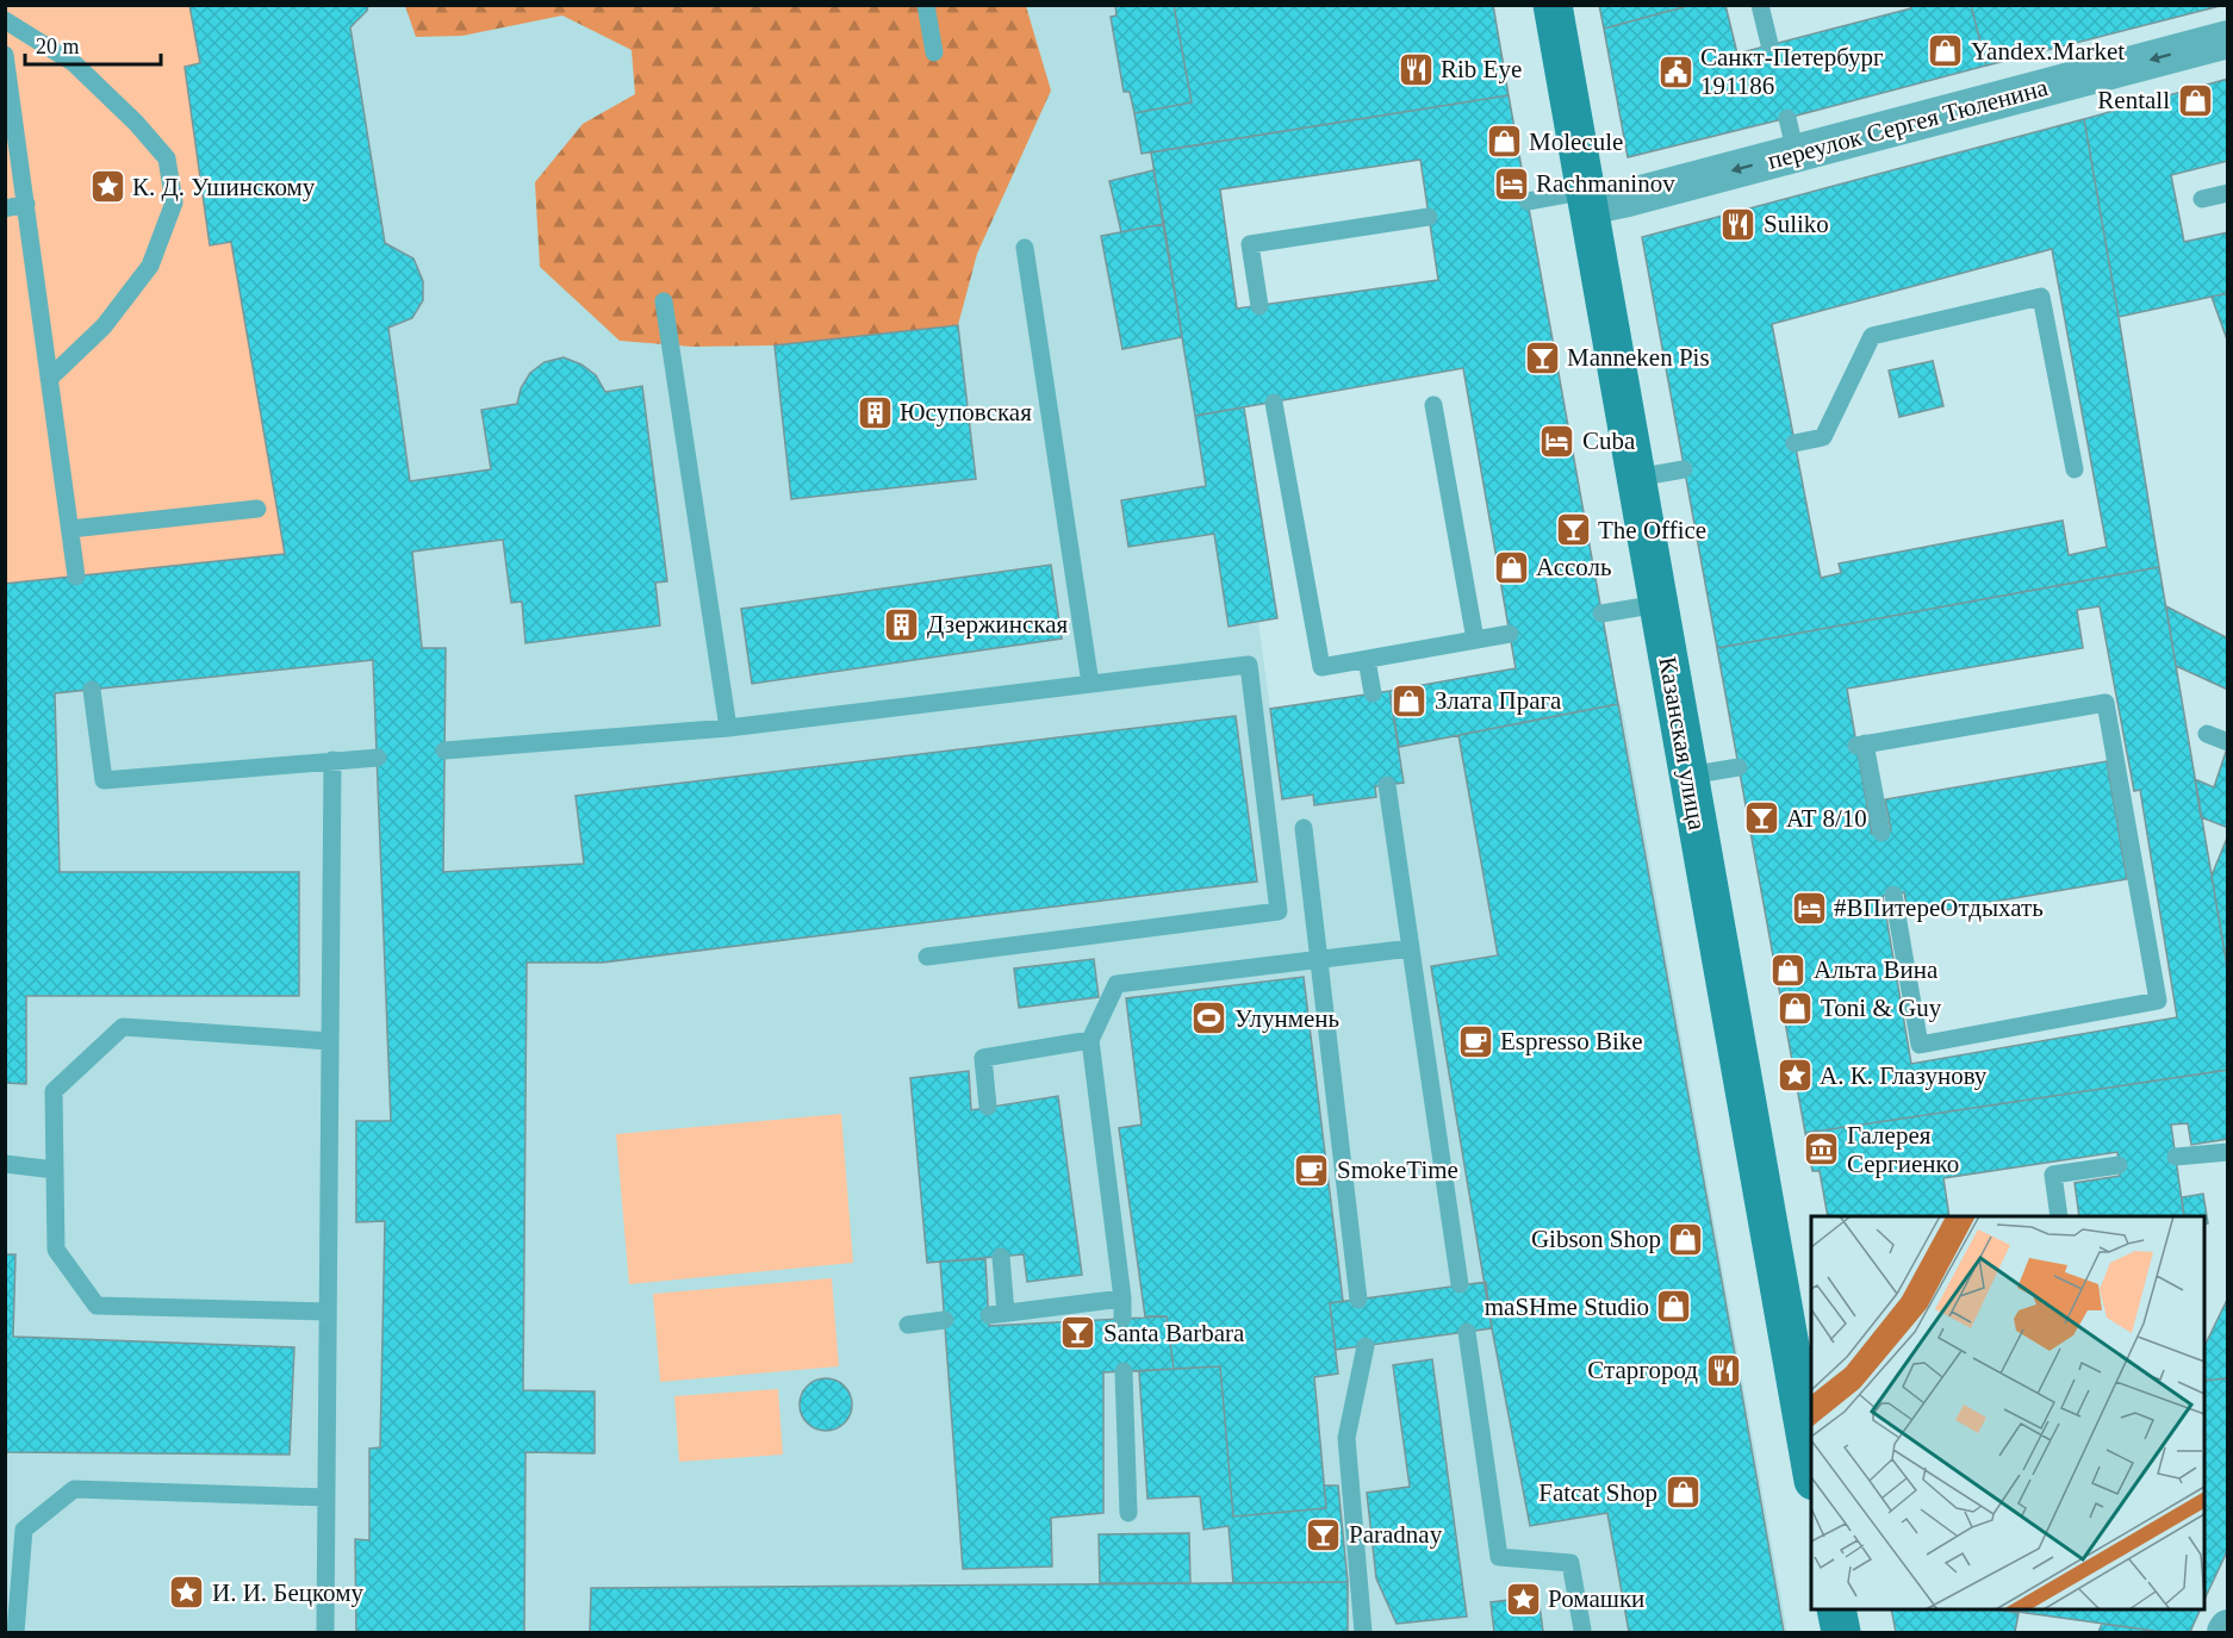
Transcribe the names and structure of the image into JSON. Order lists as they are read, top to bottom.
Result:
{
  "streets": {
    "street": ["переулок Сергея Тюленина", "Казанская улица"]
  },
  "crossings": [
    ["переулок Сергея Тюленина", "Казанская улица"]
  ],
  "one_way": ["переулок Сергея Тюленина"],
  "places": {
    "shop": [
      "Yandex.Market",
      "Rentall",
      "Molecule",
      "Ассоль",
      "Злата Прага",
      "Альта Вина",
      "Toni & Guy",
      "Gibson Shop",
      "maSHme Studio",
      "Fatcat Shop"
    ],
    "restaurant": ["Rib Eye", "Suliko", "Старгород"],
    "public building": ["Санкт-Петербург 191186"],
    "hotel": ["Rachmaninov", "Cuba", "#ВПитереОтдыхать"],
    "place": [
      "К. Д. Ушинскому",
      "А. К. Глазунову",
      "И. И. Бецкому",
      "Ромашки"
    ],
    "bar": [
      "Manneken Pis",
      "The Office",
      "AT 8/10",
      "Santa Barbara",
      "Paradnay"
    ],
    "building": ["Юсуповская", "Дзержинская"],
    "sports": ["Улунмень"],
    "cafe": ["Espresso Bike", "SmokeTime"],
    "museum": ["Галерея Сергиенко"]
  },
  "scale_bar": "20 m"
}
